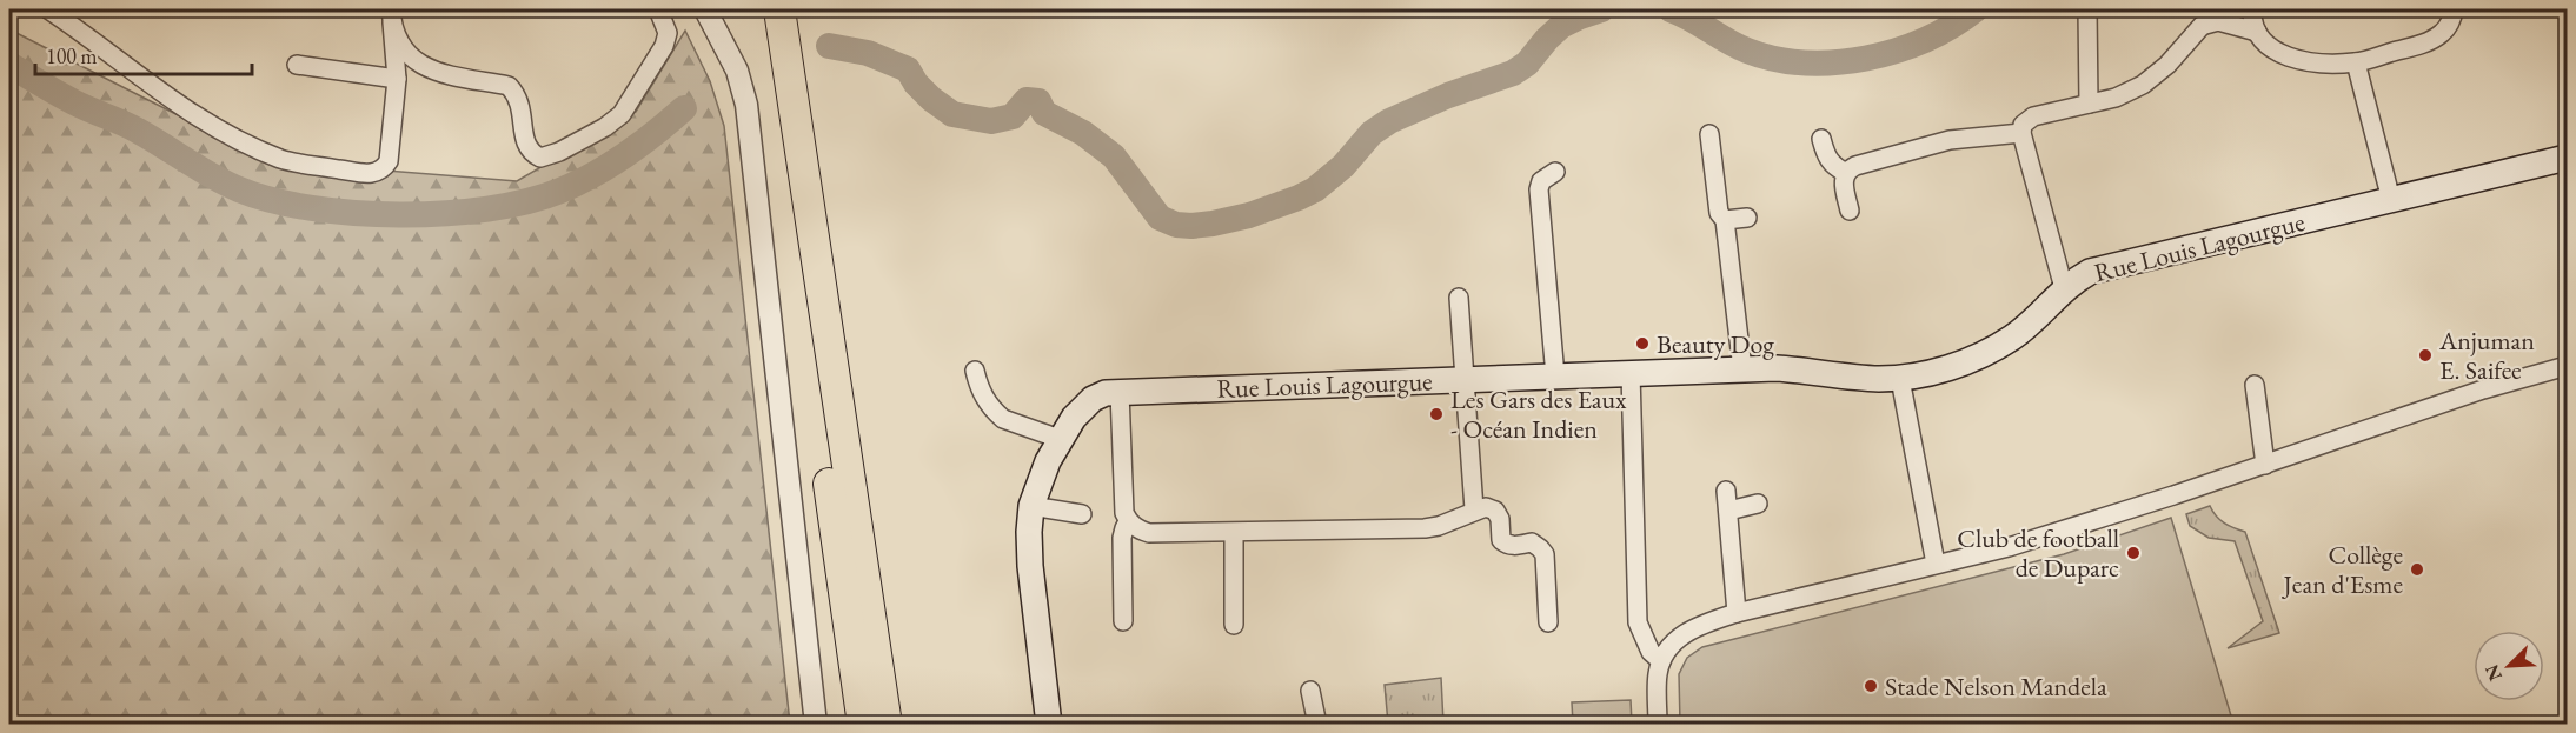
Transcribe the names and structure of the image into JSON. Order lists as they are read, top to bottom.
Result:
{
  "streets": {
    "main road": ["Rue Louis Lagourgue"]
  },
  "places": [
    "Beauty Dog",
    "Anjuman E. Saifee",
    "Les Gars des Eaux - Océan Indien",
    "Club de football de Duparc",
    "Collège Jean d'Esme",
    "Stade Nelson Mandela"
  ],
  "scale_bar": "100 m",
  "north": "bottom left"
}
